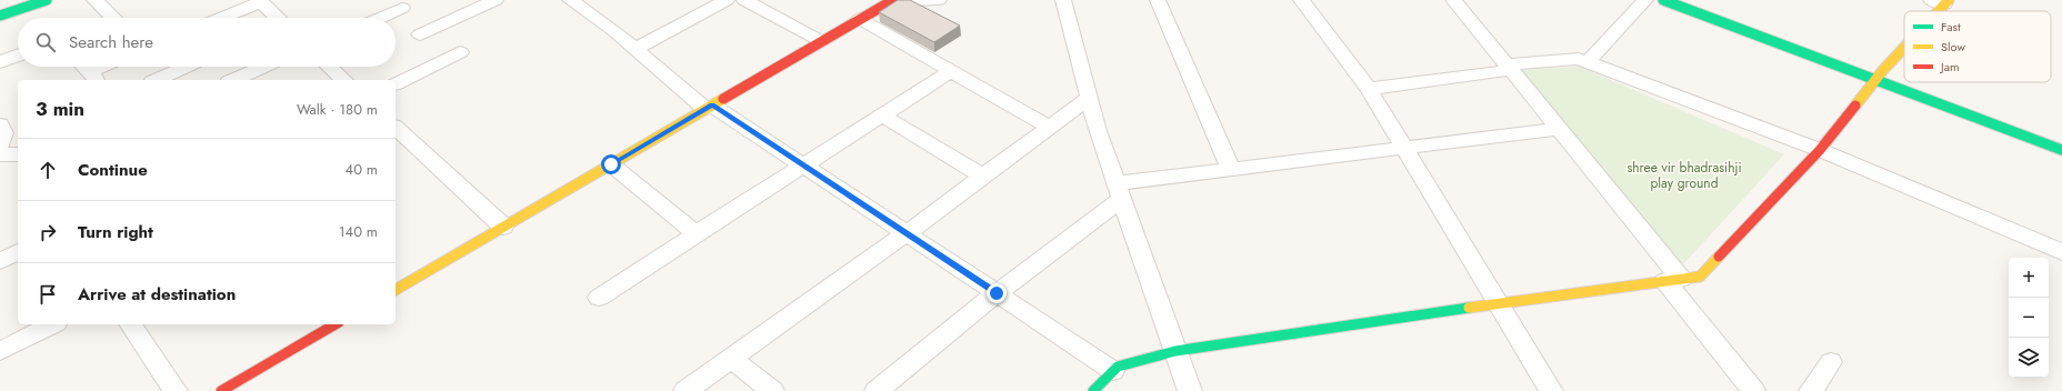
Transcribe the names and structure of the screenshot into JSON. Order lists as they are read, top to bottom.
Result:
{
  "parks": ["shree vir bhadrasihji play ground"],
  "legend": ["Fast", "Slow", "Jam"],
  "page": {
    "search": "Search here",
    "heading": ["3 min", "Walk · 180 m"],
    "list": [
      ["Continue", "40 m"],
      ["Turn right", "140 m"],
      "Arrive at destination"
    ],
    "map_buttons": ["+", "−"]
  }
}
